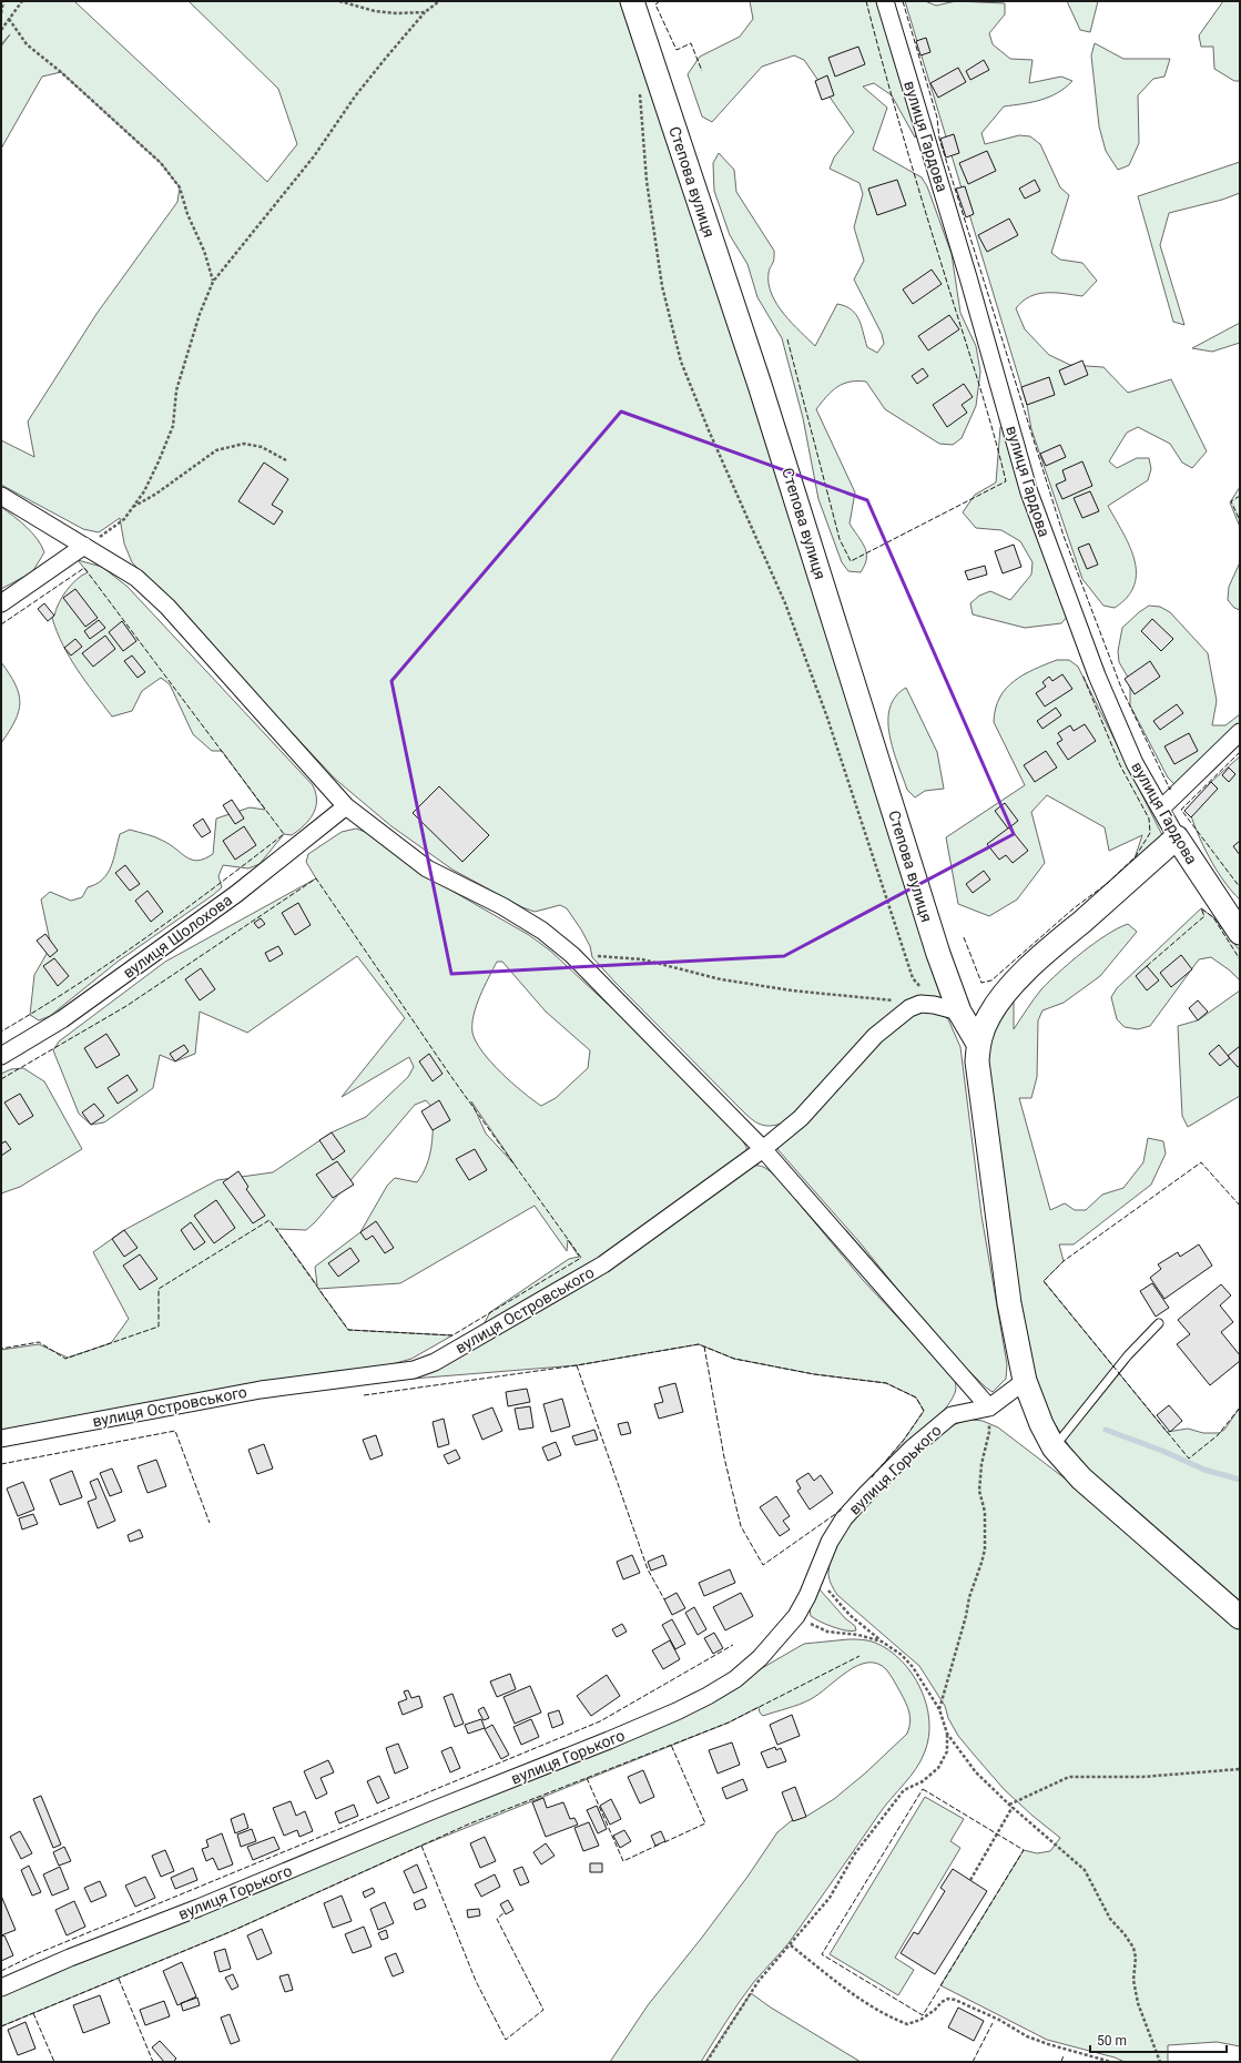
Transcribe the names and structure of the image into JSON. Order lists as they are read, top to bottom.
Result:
{
  "streets": {
    "street": [
      "вулиця Гардова",
      "Степова вулиця",
      "вулиця Шолохова",
      "вулиця Островського",
      "вулиця Горького"
    ]
  },
  "scale_bar": "50 m"
}
